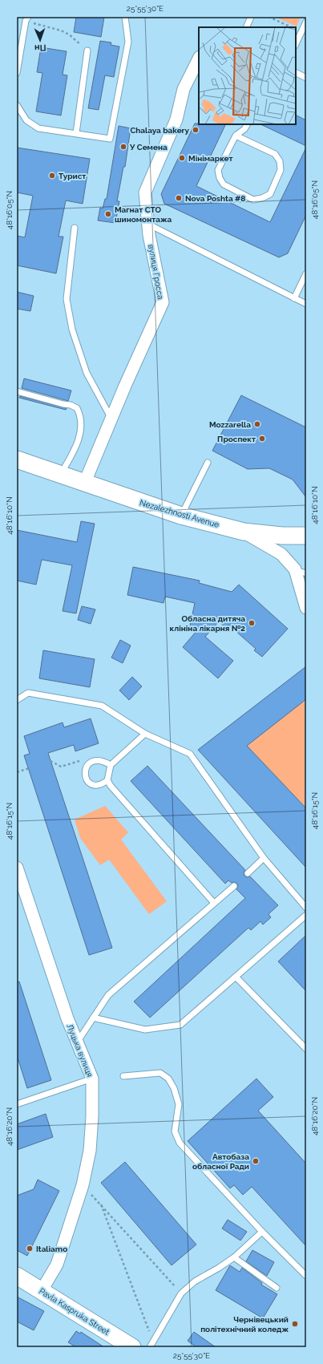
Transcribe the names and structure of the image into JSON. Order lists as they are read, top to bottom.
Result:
{
  "streets": {
    "street": [
      "вулиця Гросса",
      "Nezalezhnosti Avenue",
      "Луцька вулиця",
      "Pavla Kaspruka Street"
    ]
  },
  "crossings": [
    ["вулиця Гросса", "Nezalezhnosti Avenue"],
    ["Луцька вулиця", "Pavla Kaspruka Street"]
  ],
  "places": [
    "Chalaya bakery",
    "У Семена",
    "Мінімаркет",
    "Турист",
    "Nova Poshta #8",
    "Магнат СТО шиномонтажа",
    "Mozzarella",
    "Проспект",
    "Обласна дитяча клініна лікарня №2",
    "Автобаза обласної Ради",
    "Italiamo",
    "Чернівецький політехнічний коледж"
  ],
  "north": "bottom",
  "coordinates": [
    "25°55'30\"E",
    "48°16'05\"N",
    "48°16'10\"N",
    "48°16'15\"N",
    "48°16'20\"N"
  ]
}
